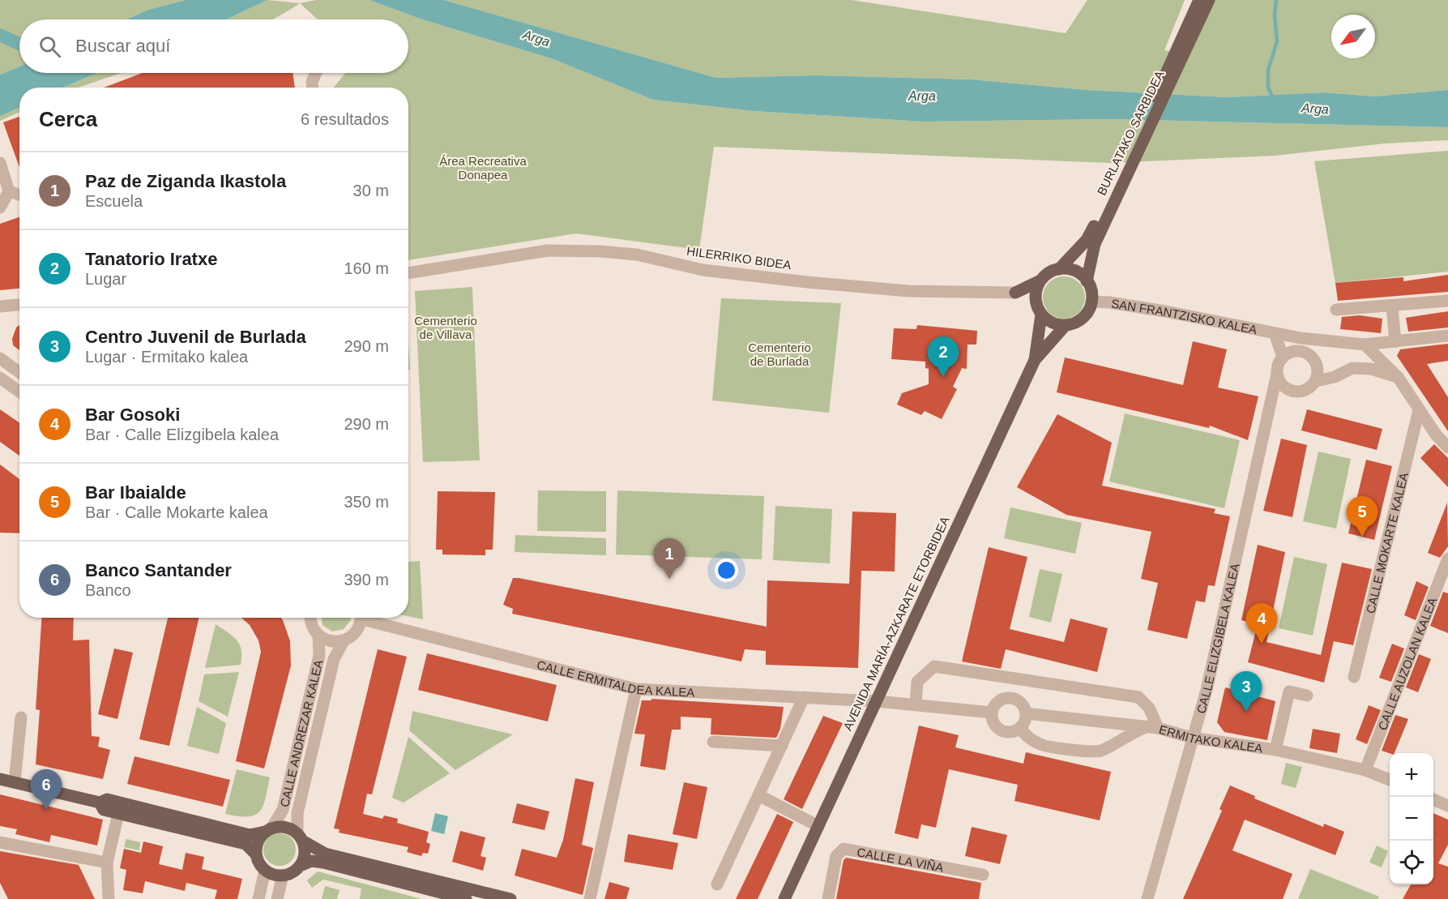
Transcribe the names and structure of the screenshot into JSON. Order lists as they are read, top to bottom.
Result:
{
  "streets": {
    "main road": ["BURLATAKO SARBIDEA", "HILERRIKO BIDEA", "AVENIDA MARÍA-AZKARATE ETORBIDEA"],
    "street": [
      "SAN FRANTZISKO KALEA",
      "CALLE MOKARTE KALEA",
      "CALLE ELIZGIBELA KALEA",
      "CALLE AUZOLAN KALEA",
      "CALLE ERMITALDEA KALEA",
      "CALLE ANDREZAR KALEA",
      "ERMITAKO KALEA",
      "CALLE LA VIÑA"
    ]
  },
  "crossings": [
    ["BURLATAKO SARBIDEA", "HILERRIKO BIDEA"],
    ["BURLATAKO SARBIDEA", "SAN FRANTZISKO KALEA"],
    ["HILERRIKO BIDEA", "SAN FRANTZISKO KALEA"],
    ["AVENIDA MARÍA-AZKARATE ETORBIDEA", "CALLE ERMITALDEA KALEA"],
    ["CALLE ELIZGIBELA KALEA", "ERMITAKO KALEA"],
    ["CALLE AUZOLAN KALEA", "ERMITAKO KALEA"]
  ],
  "water": ["Arga"],
  "parks": ["Área Recreativa Donapea", "Cementerio de Villava", "Cementerio de Burlada"],
  "north": "bottom left",
  "page": {
    "search": "Buscar aquí",
    "heading": ["Cerca", "6 resultados"],
    "list": [
      {
        "mark": "1",
        "name": "Paz de Ziganda Ikastola",
        "note": "Escuela",
        "value": "30 m"
      },
      {
        "mark": "2",
        "name": "Tanatorio Iratxe",
        "note": "Lugar",
        "value": "160 m"
      },
      {
        "mark": "3",
        "name": "Centro Juvenil de Burlada",
        "note": "Lugar · Ermitako kalea",
        "value": "290 m"
      },
      {
        "mark": "4",
        "name": "Bar Gosoki",
        "note": "Bar · Calle Elizgibela kalea",
        "value": "290 m"
      },
      {
        "mark": "5",
        "name": "Bar Ibaialde",
        "note": "Bar · Calle Mokarte kalea",
        "value": "350 m"
      },
      {
        "mark": "6",
        "name": "Banco Santander",
        "note": "Banco",
        "value": "390 m"
      }
    ],
    "pins": [
      "2",
      "5",
      "1",
      "4",
      "3",
      "6"
    ],
    "map_buttons": ["+", "−"]
  }
}
